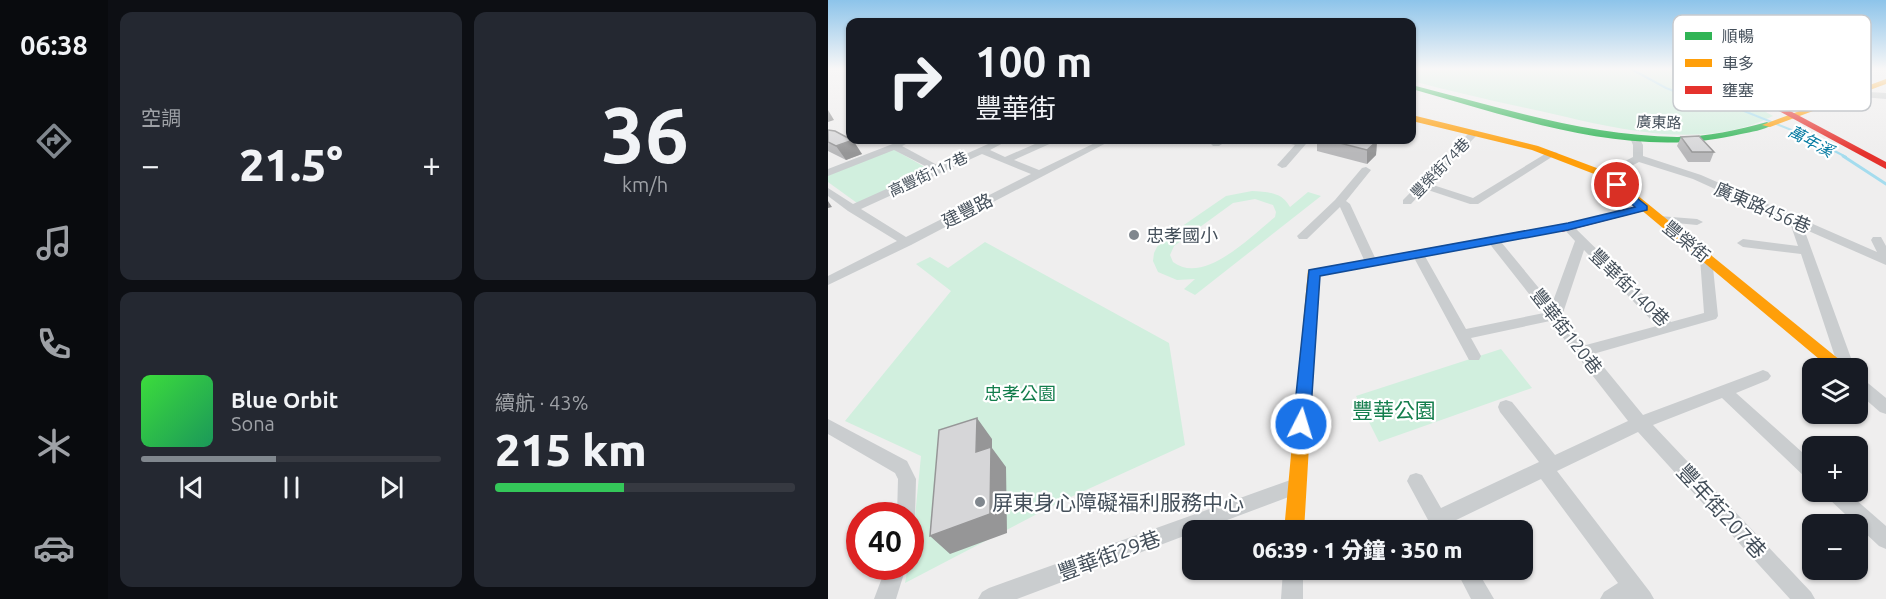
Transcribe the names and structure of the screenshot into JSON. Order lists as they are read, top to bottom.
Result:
{
  "streets": {
    "street": [
      "廣東路",
      "豐榮街74巷",
      "高豐街117巷",
      "廣東路456巷",
      "建豐路",
      "豐榮街",
      "豐華街140巷",
      "豐華街120巷",
      "豐年街207巷",
      "豐華街29巷"
    ]
  },
  "crossings": [
    ["豐榮街74巷", "豐榮街"],
    ["豐榮街", "豐華街140巷"],
    ["豐華街120巷", "豐年街207巷"]
  ],
  "water": ["萬年溪"],
  "parks": ["忠孝公園", "豐華公園"],
  "places": ["忠孝國小", "屏東身心障礙福利服務中心"],
  "legend": ["順暢", "車多", "壅塞"],
  "page": {
    "tabs": "06:38",
    "tile": [
      "空調",
      ["36", "km/h"],
      ["續航 · 43%", "215 km"]
    ],
    "turn": ["100 m", "豐華街"],
    "heat": ["−", "21.5°", "+"],
    "map_buttons": ["+", "−"],
    "song": ["Blue Orbit", "Sona"],
    "limit": "40",
    "trip": "06:39 · 1 分鐘 · 350 m"
  }
}
